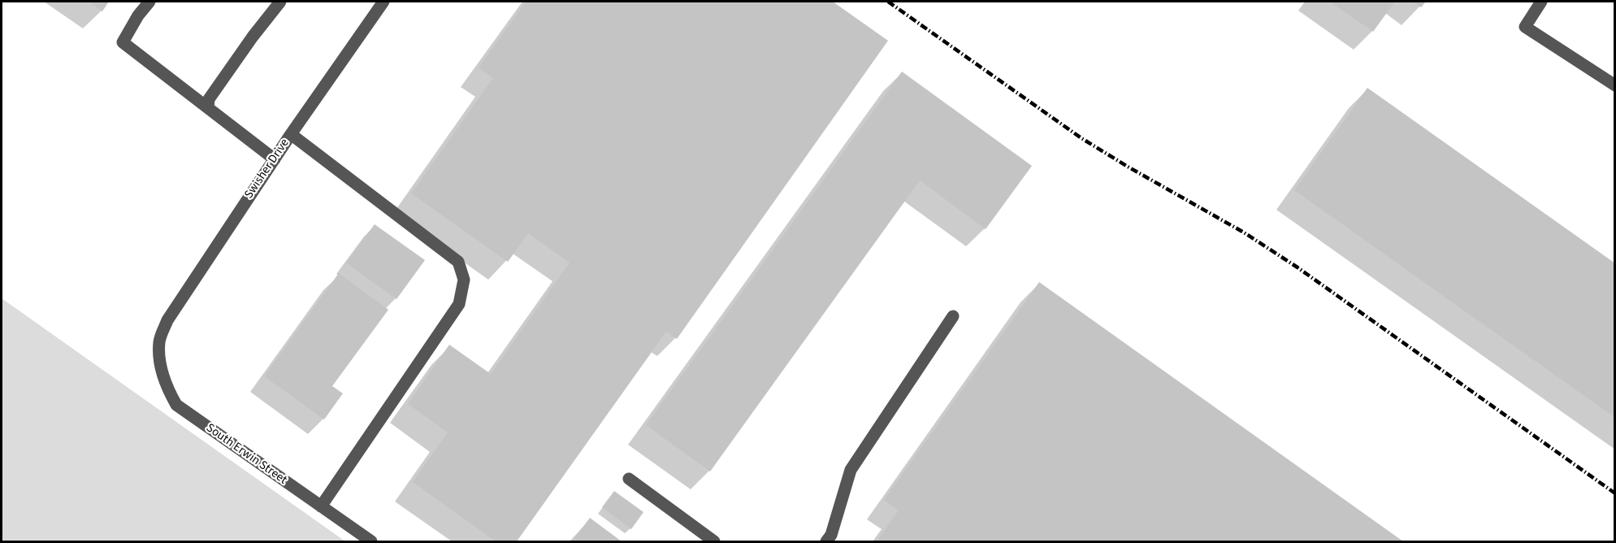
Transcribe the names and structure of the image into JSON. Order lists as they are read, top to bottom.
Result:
{
  "streets": {
    "street": ["Swisher Drive", "South Erwin Street"]
  },
  "crossings": [
    ["Swisher Drive", "South Erwin Street"]
  ]
}
